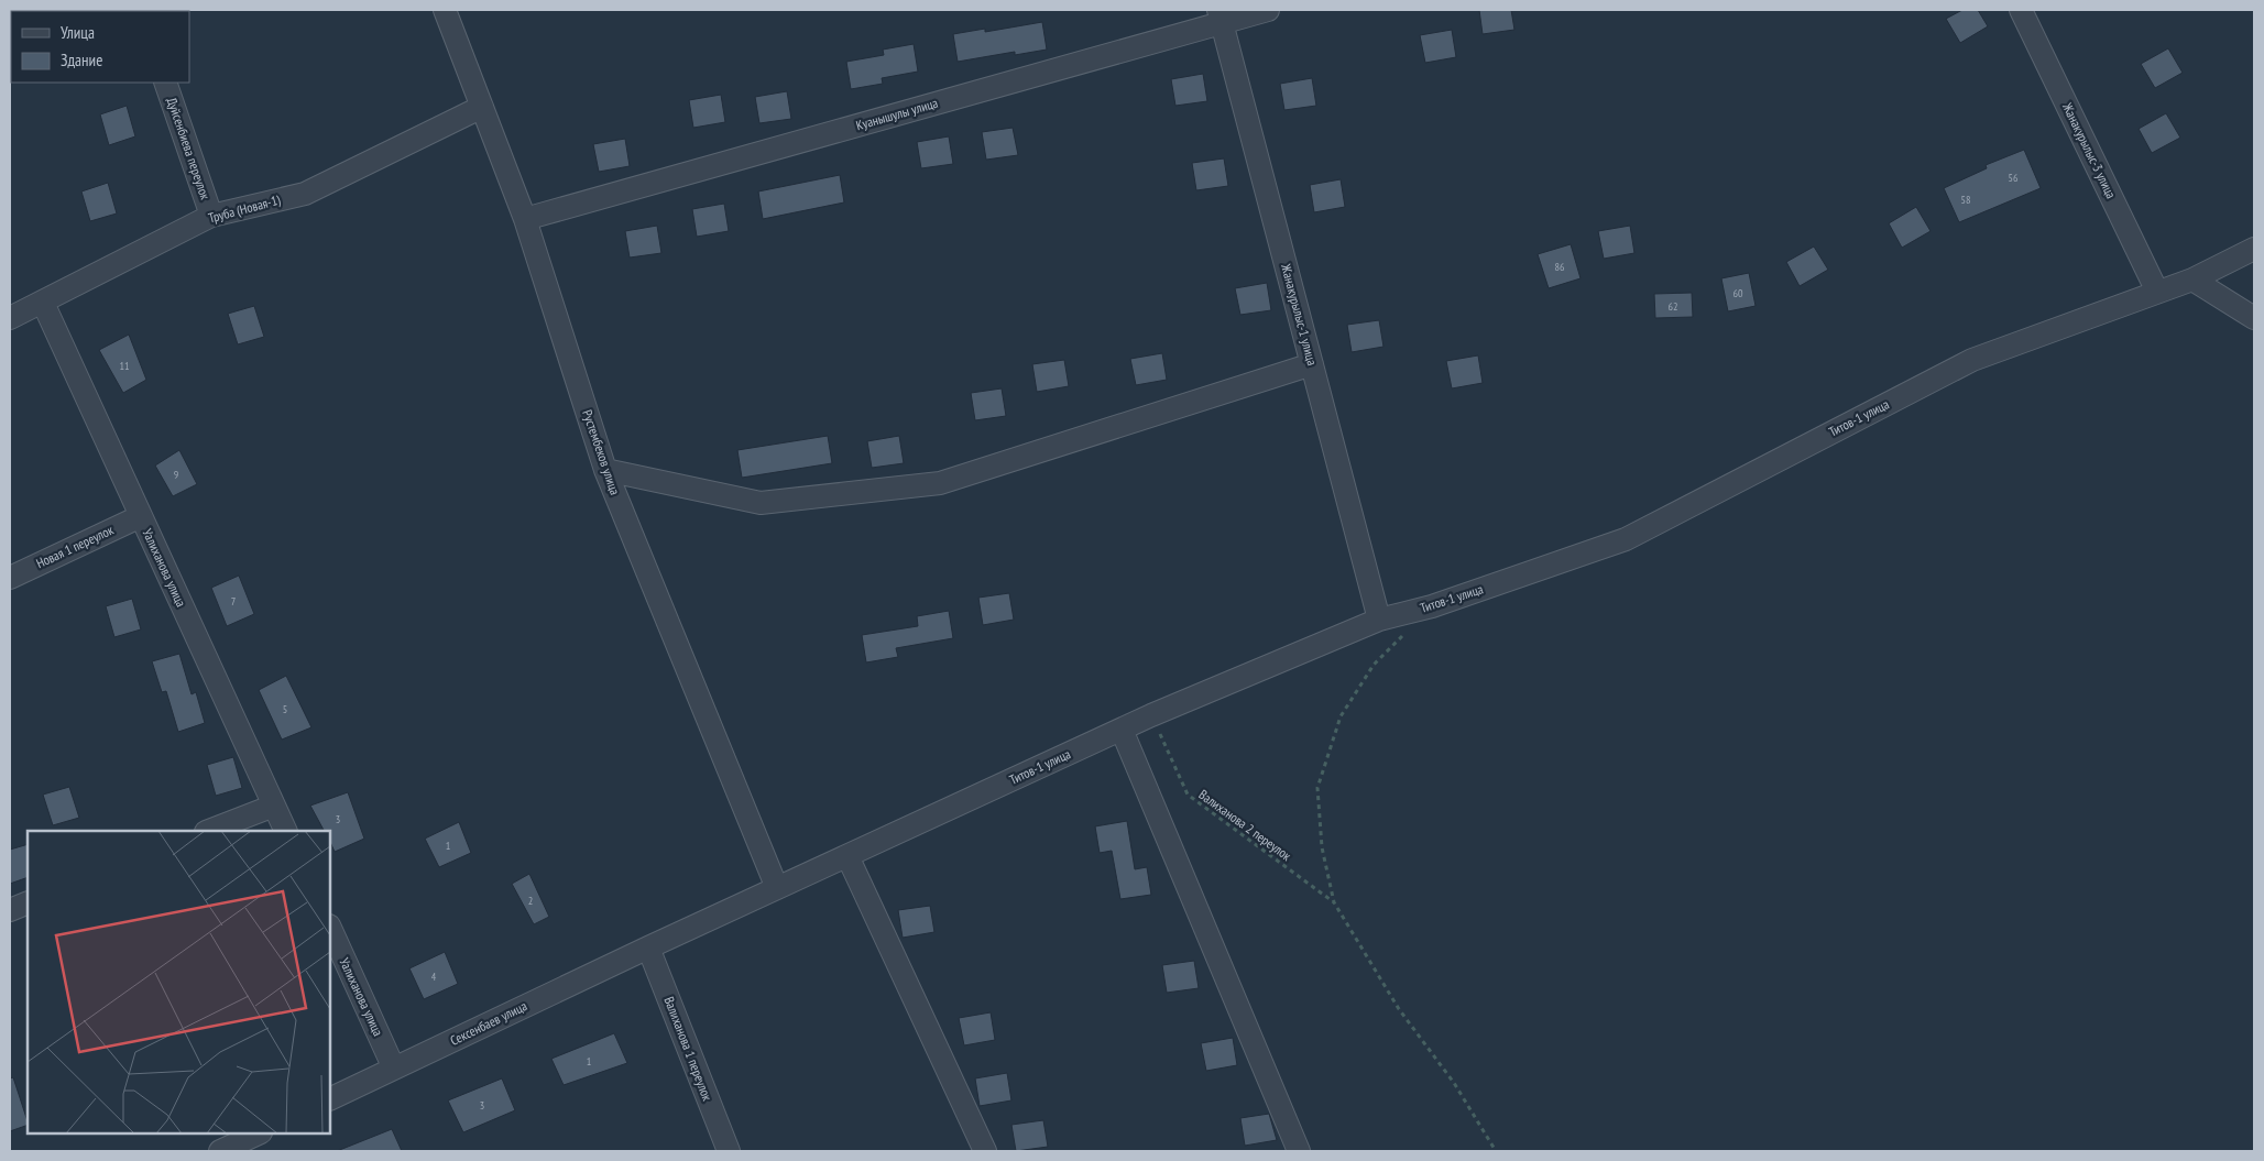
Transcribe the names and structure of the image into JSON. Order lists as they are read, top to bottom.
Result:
{
  "streets": {
    "street": [
      "Куанышулы улица",
      "Дуйсенбиева переулок",
      "Жанакурылыс-3 улица",
      "Труба (Новая-1)",
      "Жанакурылыс-1 улица",
      "Титов-1 улица",
      "Рустембеков улица",
      "Новая 1 переулок",
      "Уалиханова улица",
      "Сексенбаев улица",
      "Валиханова 1 переулок"
    ],
    "path": ["Валиханова 2 переулок"]
  },
  "crossings": [
    ["Куанышулы улица", "Жанакурылыс-1 улица"],
    ["Куанышулы улица", "Рустембеков улица"],
    ["Дуйсенбиева переулок", "Труба (Новая-1)"],
    ["Жанакурылыс-3 улица", "Титов-1 улица"],
    ["Труба (Новая-1)", "Рустембеков улица"],
    ["Труба (Новая-1)", "Уалиханова улица"],
    ["Жанакурылыс-1 улица", "Титов-1 улица"],
    ["Титов-1 улица", "Рустембеков улица"],
    ["Титов-1 улица", "Валиханова 2 переулок"],
    ["Титов-1 улица", "Сексенбаев улица"],
    ["Титов-1 улица", "Валиханова 1 переулок"],
    ["Новая 1 переулок", "Уалиханова улица"],
    ["Уалиханова улица", "Сексенбаев улица"],
    ["Сексенбаев улица", "Валиханова 1 переулок"]
  ],
  "house_numbers": [
    "56",
    "58",
    "86",
    "60",
    "62",
    "11",
    "9",
    "7",
    "5",
    "3",
    "1",
    "2",
    "4",
    "1",
    "3"
  ],
  "legend": ["Улица", "Здание"]
}
